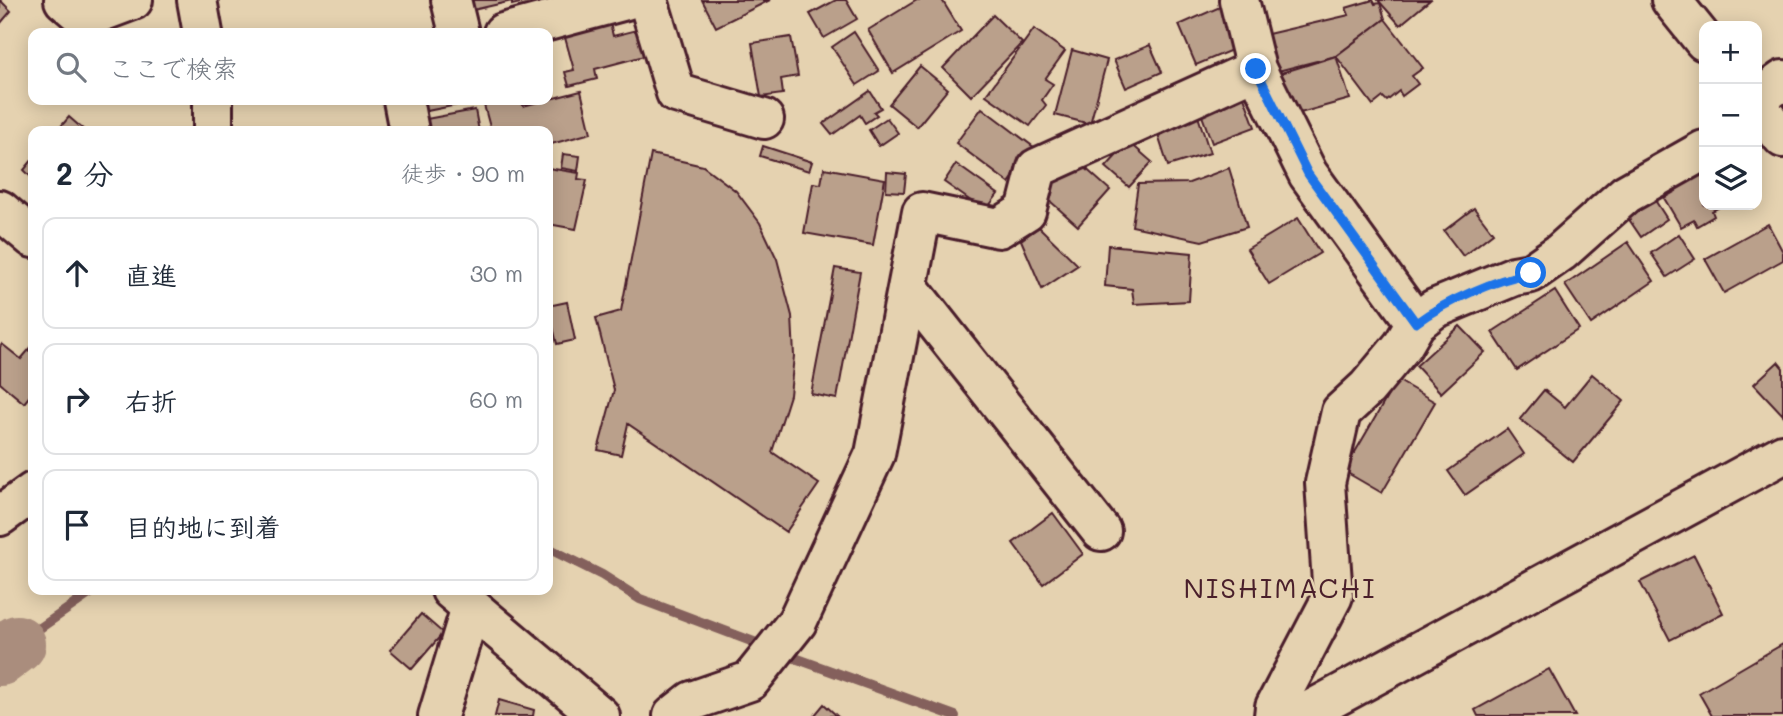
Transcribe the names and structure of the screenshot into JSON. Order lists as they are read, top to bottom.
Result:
{
  "districts": ["NISHIMACHI"],
  "page": {
    "map_buttons": ["+", "−"],
    "search": "ここで検索",
    "heading": ["2 分", "徒歩 · 90 m"],
    "list": [
      ["直進", "30 m"],
      ["右折", "60 m"],
      "目的地に到着"
    ]
  }
}
